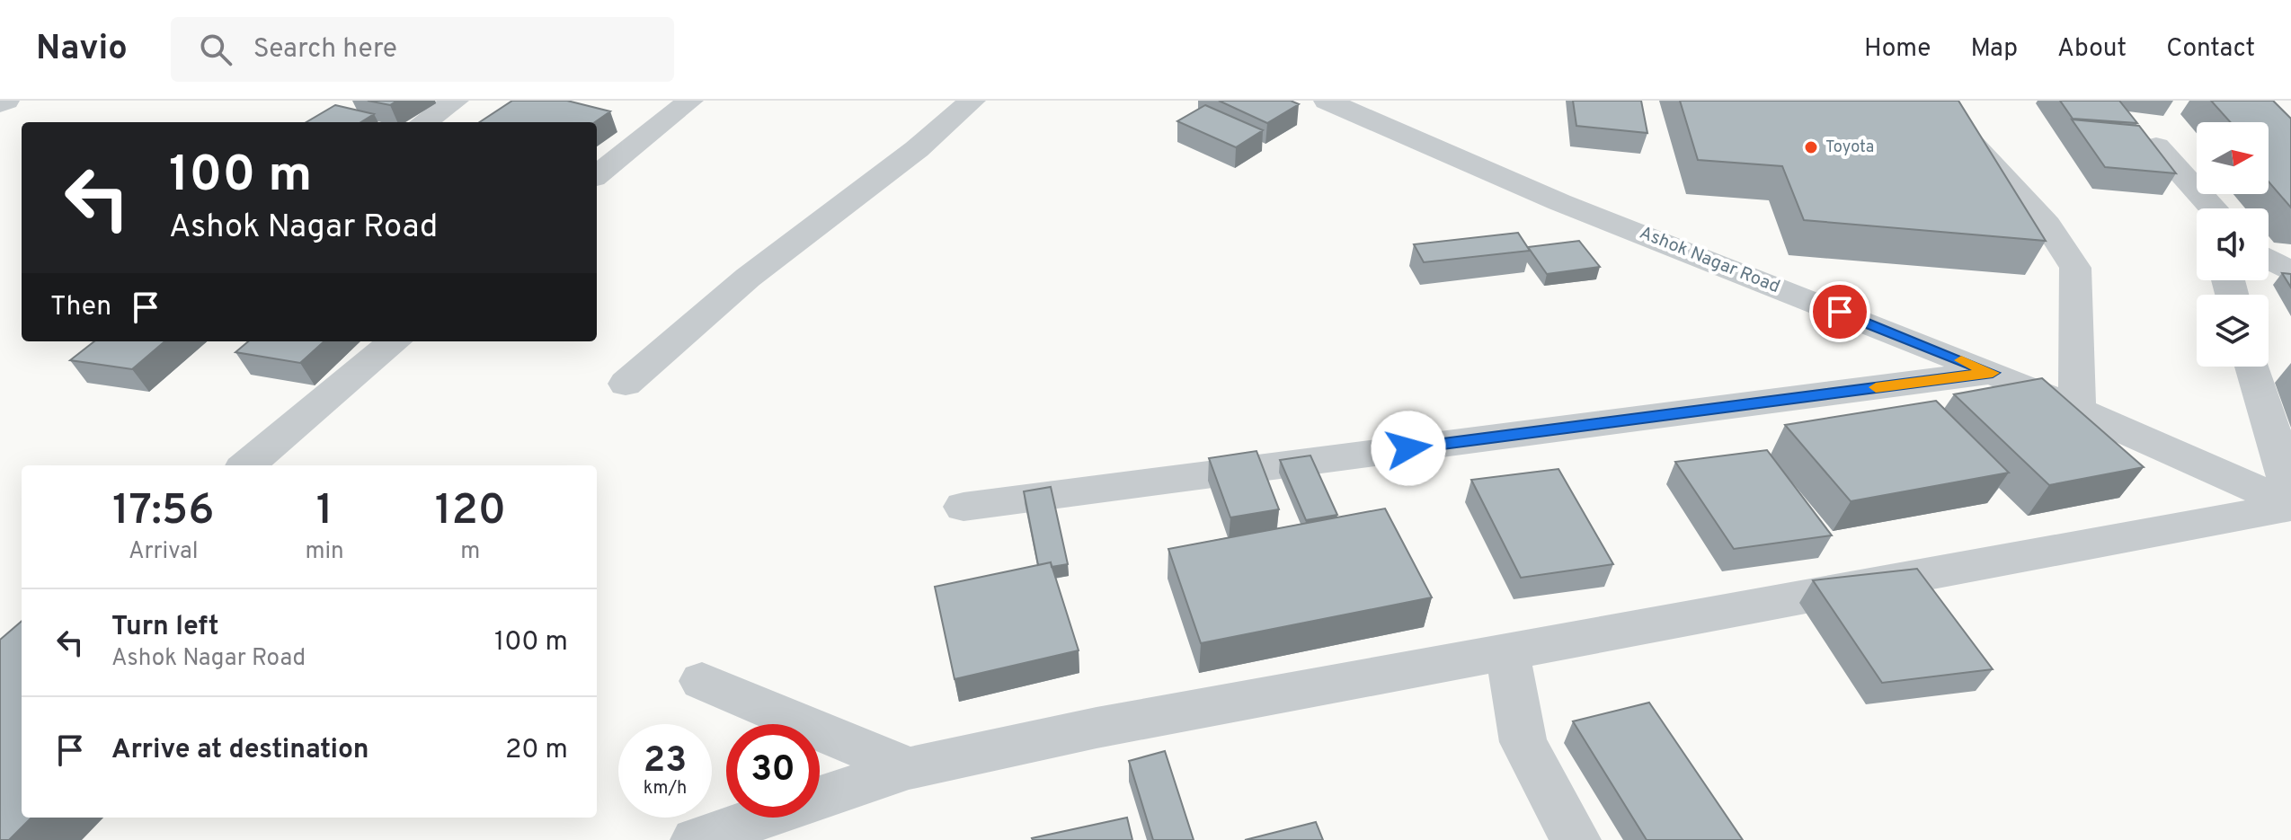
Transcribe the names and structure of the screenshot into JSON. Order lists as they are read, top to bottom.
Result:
{
  "streets": {
    "street": ["Ashok Nagar Road"]
  },
  "places": ["Toyota"],
  "north": "right",
  "page": {
    "header": "Navio",
    "search": "Search here",
    "nav": [
      "Home",
      "Map",
      "About",
      "Contact"
    ],
    "turn": ["100 m", "Ashok Nagar Road"],
    "then": "Then",
    "eta": [
      "17:56",
      "Arrival",
      "1",
      "min",
      "120",
      "m"
    ],
    "list": [
      {
        "name": "Turn left",
        "note": "Ashok Nagar Road",
        "value": "100 m"
      },
      {
        "name": "Arrive at destination",
        "value": "20 m"
      }
    ],
    "speed": "23 km/h",
    "limit": "30"
  }
}
